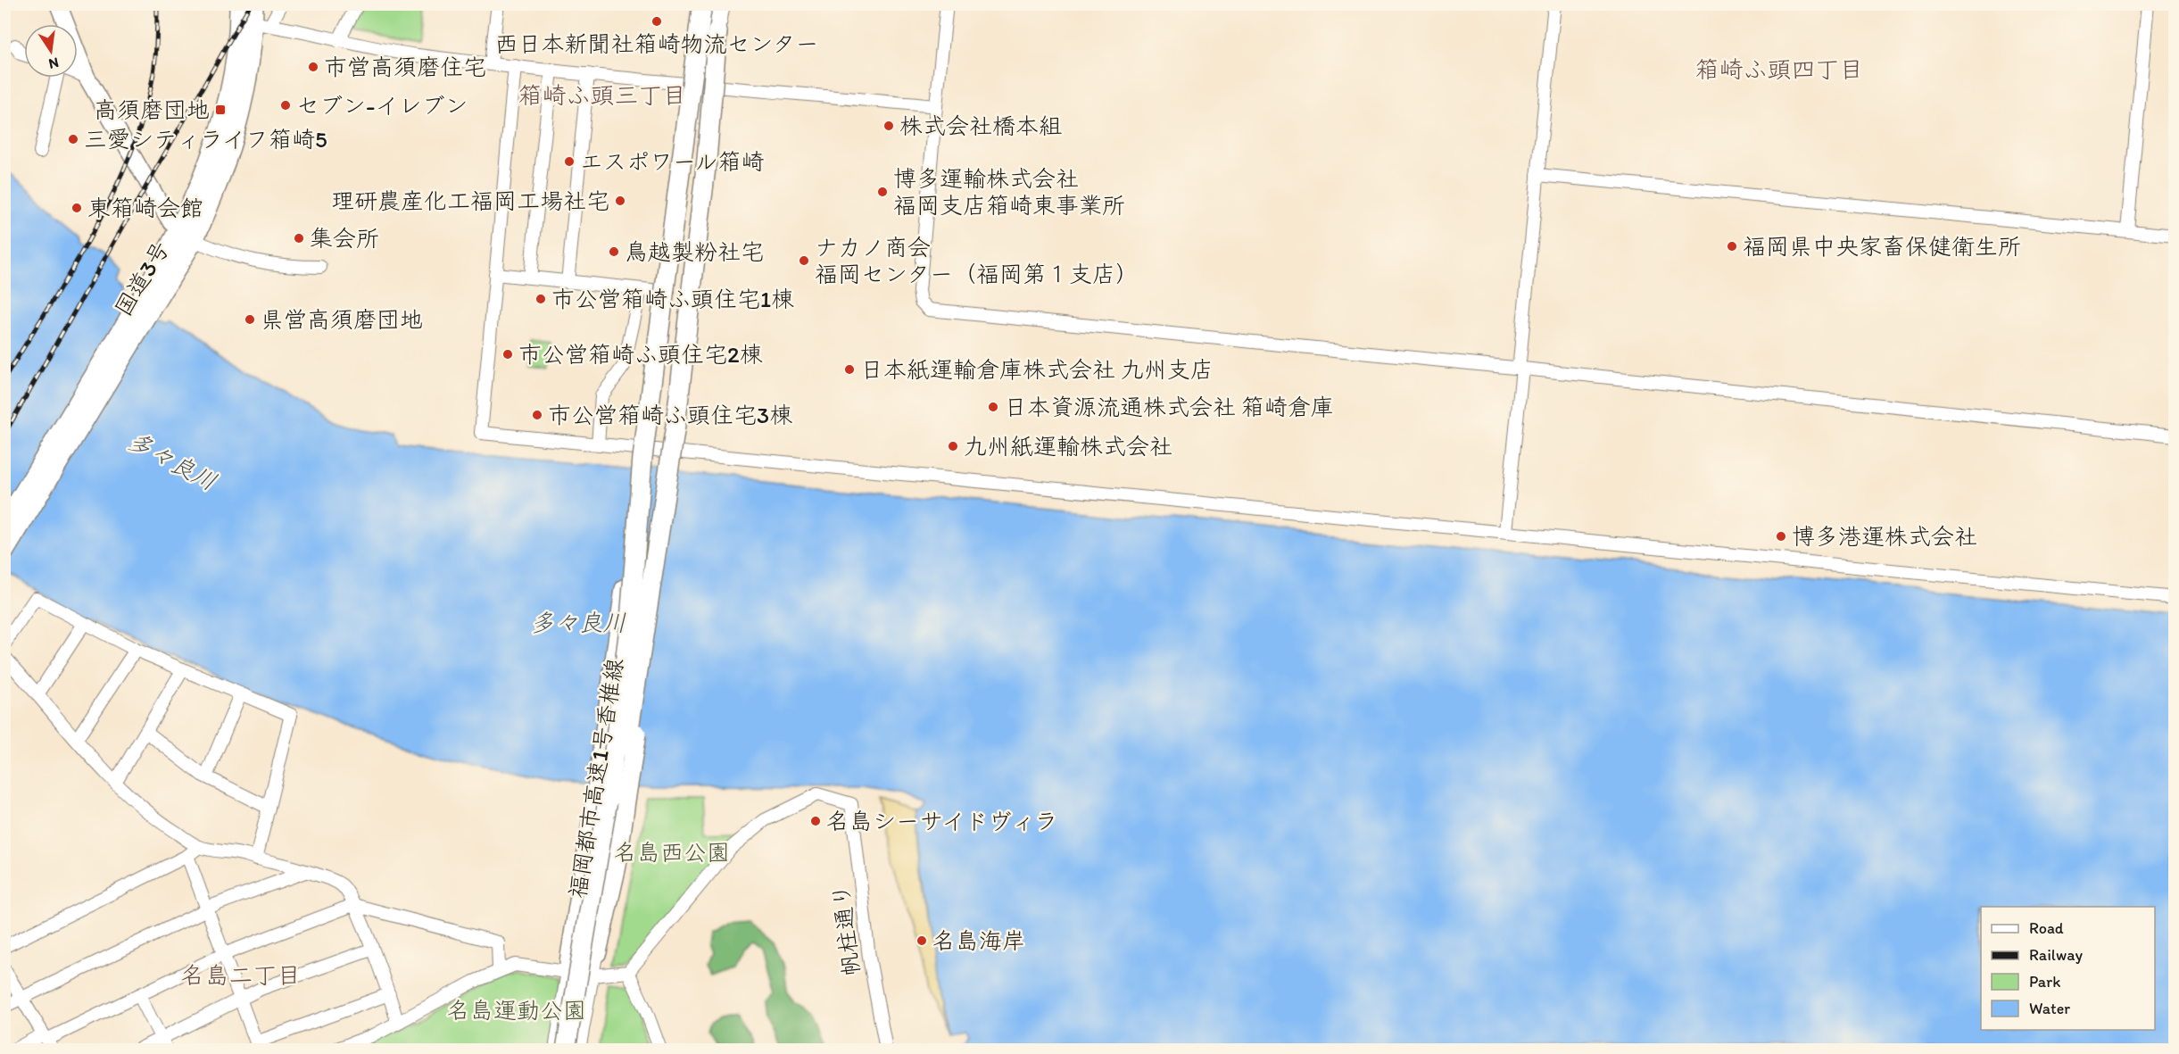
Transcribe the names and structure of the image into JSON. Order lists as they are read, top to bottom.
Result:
{
  "streets": {
    "highway": ["国道3号", "福岡都市高速1号香椎線"],
    "street": ["帆柱通り"]
  },
  "districts": ["箱崎ふ頭四丁目", "箱崎ふ頭三丁目", "名島二丁目"],
  "water": ["多々良川"],
  "parks": ["名島西公園", "名島運動公園"],
  "places": {
    "other": [
      "西日本新聞社箱崎物流センター",
      "市営高須磨住宅",
      "セブン-イレブン",
      "株式会社橋本組",
      "三愛シティライフ箱崎5",
      "エスポワール箱崎",
      "博多運輸株式会社 福岡支店箱崎東事業所",
      "理研農産化工福岡工場社宅",
      "東箱崎会館",
      "集会所",
      "福岡県中央家畜保健衛生所",
      "鳥越製粉社宅",
      "ナカノ商会 福岡センター（福岡第１支店）",
      "市公営箱崎ふ頭住宅1棟",
      "県営高須磨団地",
      "市公営箱崎ふ頭住宅2棟",
      "日本紙運輸倉庫株式会社 九州支店",
      "日本資源流通株式会社 箱崎倉庫",
      "市公営箱崎ふ頭住宅3棟",
      "九州紙運輸株式会社",
      "博多港運株式会社",
      "名島シーサイドヴィラ",
      "名島海岸"
    ],
    "transit": ["高須磨団地"]
  },
  "legend": [
    "Road",
    "Railway",
    "Park",
    "Water"
  ],
  "north": "bottom"
}
